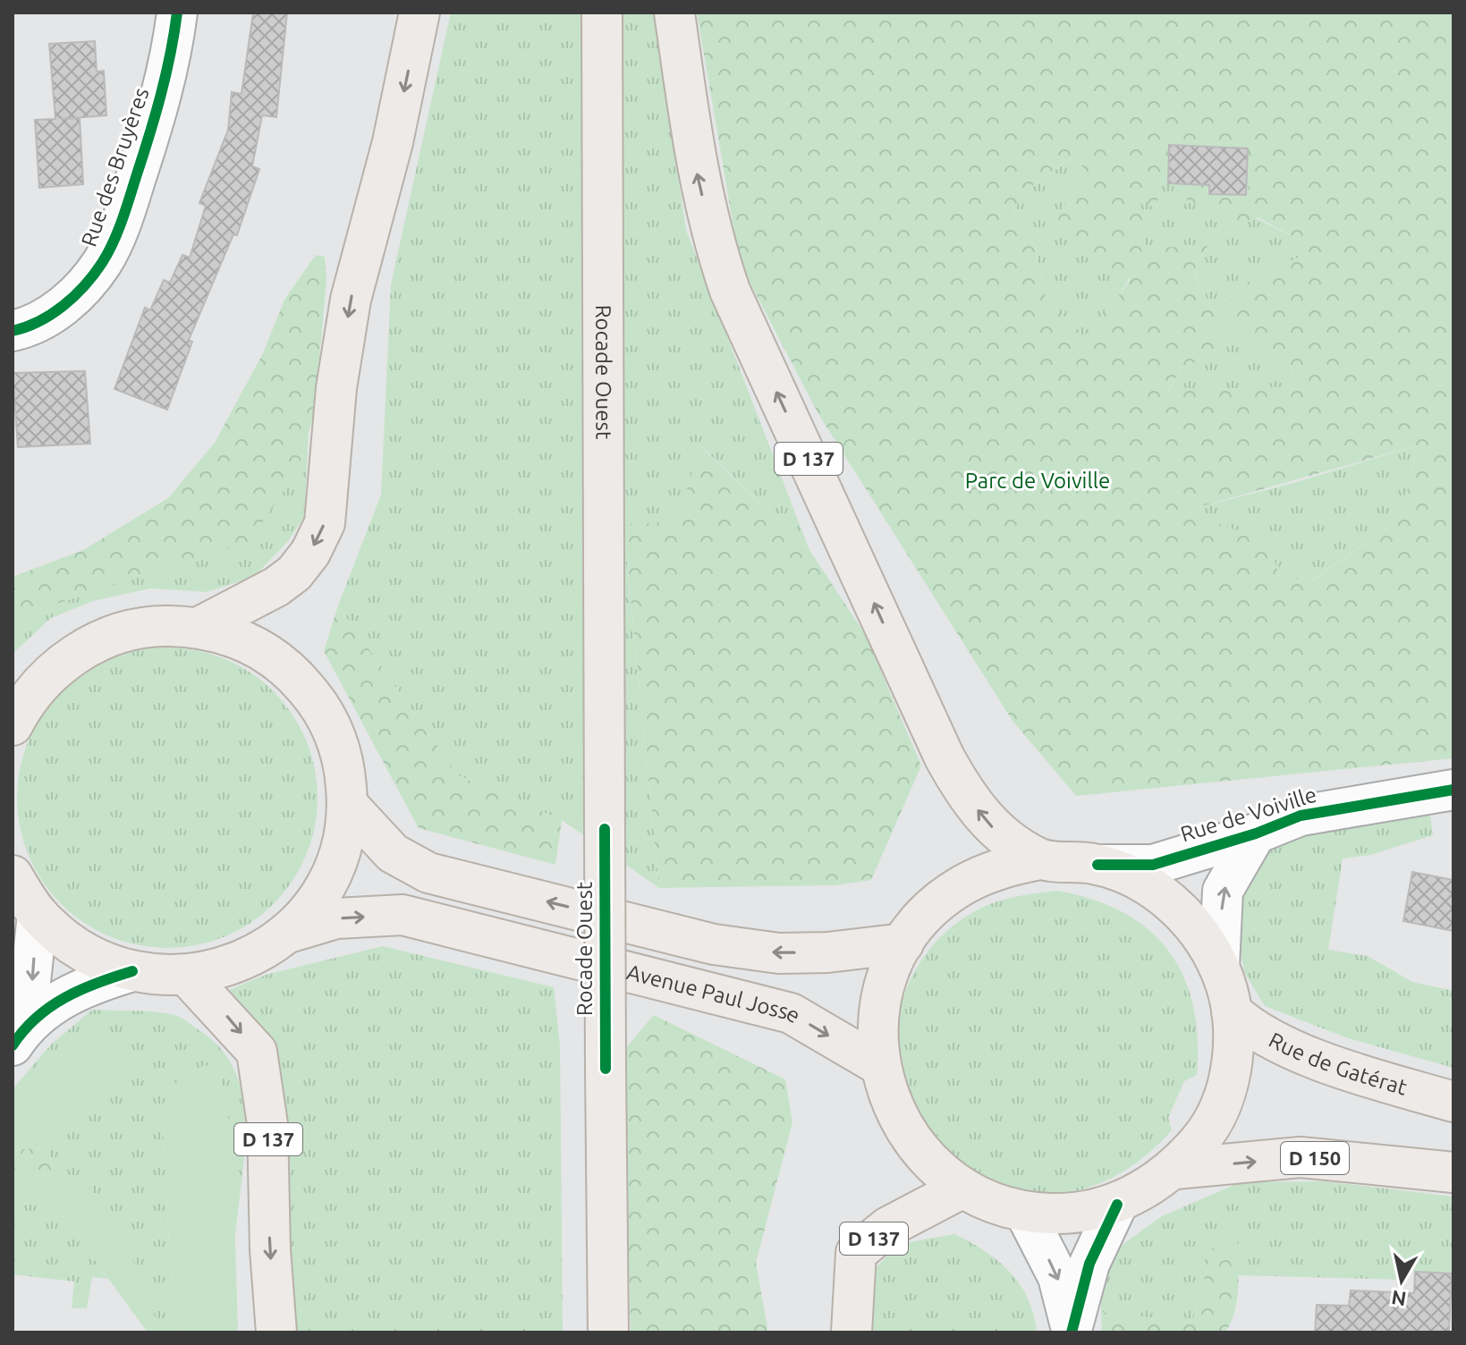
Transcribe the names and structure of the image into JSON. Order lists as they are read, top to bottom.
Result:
{
  "streets": {
    "main road": [
      "Rocade Ouest",
      "D 137",
      "Avenue Paul Josse",
      "Rue de Gatérat",
      "D 150"
    ],
    "street": ["Rue des Bruyères", "Rue de Voiville"]
  },
  "parks": ["Parc de Voiville"],
  "north": "bottom"
}
